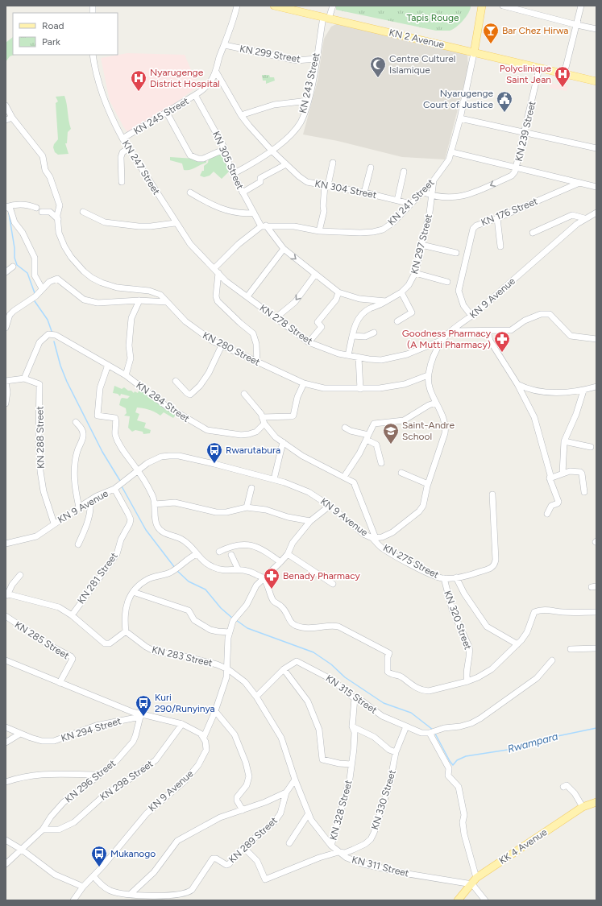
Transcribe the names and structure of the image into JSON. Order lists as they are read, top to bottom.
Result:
{
  "streets": {
    "main road": ["KN 2 Avenue", "KK 4 Avenue"],
    "street": [
      "KN 299 Street",
      "KN 243 Street",
      "KN 245 Street",
      "KN 239 Street",
      "KN 305 Street",
      "KN 247 Street",
      "KN 304 Street",
      "KN 241 Street",
      "KN 176 Street",
      "KN 297 Street",
      "KN 9 Avenue",
      "KN 278 Street",
      "KN 280 Street",
      "KN 284 Street",
      "KN 288 Street",
      "KN 275 Street",
      "KN 281 Street",
      "KN 320 Street",
      "KN 285 Street",
      "KN 283 Street",
      "KN 315 Street",
      "KN 294 Street",
      "KN 298 Street",
      "KN 296 Street",
      "KN 330 Street",
      "KN 328 Street",
      "KN 289 Street",
      "KN 311 Street"
    ]
  },
  "crossings": [
    ["KN 2 Avenue", "KN 243 Street"],
    ["KN 2 Avenue", "KN 239 Street"],
    ["KN 2 Avenue", "KN 241 Street"],
    ["KN 299 Street", "KN 243 Street"],
    ["KN 299 Street", "KN 245 Street"],
    ["KN 243 Street", "KN 305 Street"],
    ["KN 243 Street", "KN 304 Street"],
    ["KN 245 Street", "KN 305 Street"],
    ["KN 245 Street", "KN 247 Street"],
    ["KN 245 Street", "KN 304 Street"],
    ["KN 239 Street", "KN 241 Street"],
    ["KN 239 Street", "KN 297 Street"],
    ["KN 305 Street", "KN 241 Street"],
    ["KN 247 Street", "KN 278 Street"],
    ["KN 304 Street", "KN 241 Street"],
    ["KN 241 Street", "KN 297 Street"],
    ["KN 176 Street", "KN 9 Avenue"],
    ["KN 297 Street", "KN 278 Street"],
    ["KN 9 Avenue", "KN 278 Street"],
    ["KN 9 Avenue", "KN 280 Street"],
    ["KN 9 Avenue", "KN 288 Street"],
    ["KN 9 Avenue", "KN 275 Street"],
    ["KN 9 Avenue", "KN 281 Street"],
    ["KN 9 Avenue", "KN 289 Street"],
    ["KN 284 Street", "KN 288 Street"],
    ["KN 275 Street", "KN 320 Street"],
    ["KN 283 Street", "KN 311 Street"],
    ["KN 315 Street", "KN 330 Street"],
    ["KN 315 Street", "KN 328 Street"],
    ["KN 315 Street", "KN 311 Street"],
    ["KN 294 Street", "KN 296 Street"],
    ["KN 298 Street", "KN 296 Street"],
    ["KN 330 Street", "KN 289 Street"],
    ["KN 330 Street", "KN 311 Street"],
    ["KN 328 Street", "KN 311 Street"],
    ["KK 4 Avenue", "KN 311 Street"]
  ],
  "one_way": ["KN 239 Street"],
  "water": ["Rwampara"],
  "parks": ["Tapis Rouge"],
  "places": {
    "bar": ["Bar Chez Hirwa"],
    "mosque": ["Centre Culturel Islamique"],
    "hospital": ["Polyclinique Saint Jean", "Nyarugenge District Hospital"],
    "public building": ["Nyarugenge Court of Justice"],
    "pharmacy": ["Goodness Pharmacy (A Mutti Pharmacy)", "Benady Pharmacy"],
    "school or university": ["Saint-Andre School"],
    "bus stop": ["Rwarutabura", "Kuri 290/Runyinya", "Mukanogo"]
  },
  "legend": ["Road", "Park"]
}
